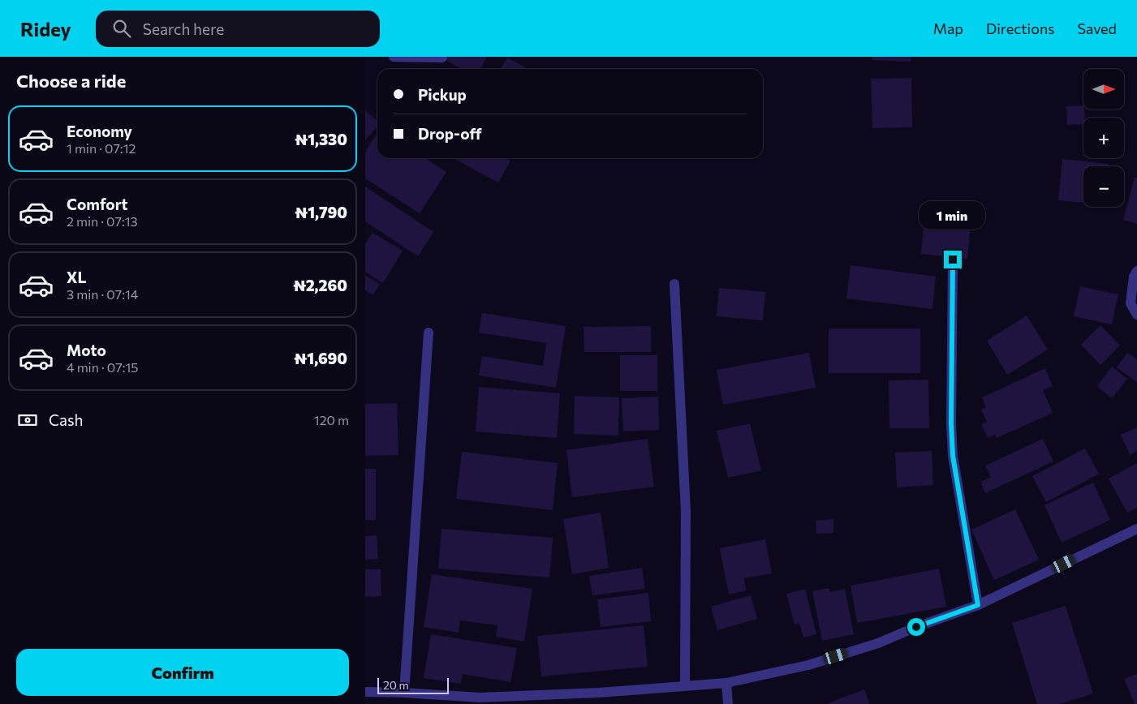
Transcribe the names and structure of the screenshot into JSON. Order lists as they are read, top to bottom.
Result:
{
  "scale_bar": "20 m",
  "north": "right",
  "page": {
    "header": "Ridey",
    "search": "Search here",
    "nav": ["Map", "Directions", "Saved"],
    "heading": "Choose a ride",
    "map_buttons": ["+", "−"],
    "banner": ["Pickup", "Drop-off"],
    "list": [
      {
        "name": "Economy",
        "note": "1 min · 07:12",
        "value": "₦1,330"
      },
      {
        "name": "Comfort",
        "note": "2 min · 07:13",
        "value": "₦1,790"
      },
      {
        "name": "XL",
        "note": "3 min · 07:14",
        "value": "₦2,260"
      },
      {
        "name": "Moto",
        "note": "4 min · 07:15",
        "value": "₦1,690"
      }
    ],
    "bubble": "1 min",
    "pay": ["Cash", "120 m"],
    "buttons": "Confirm",
    "scale": "20 m"
  }
}
